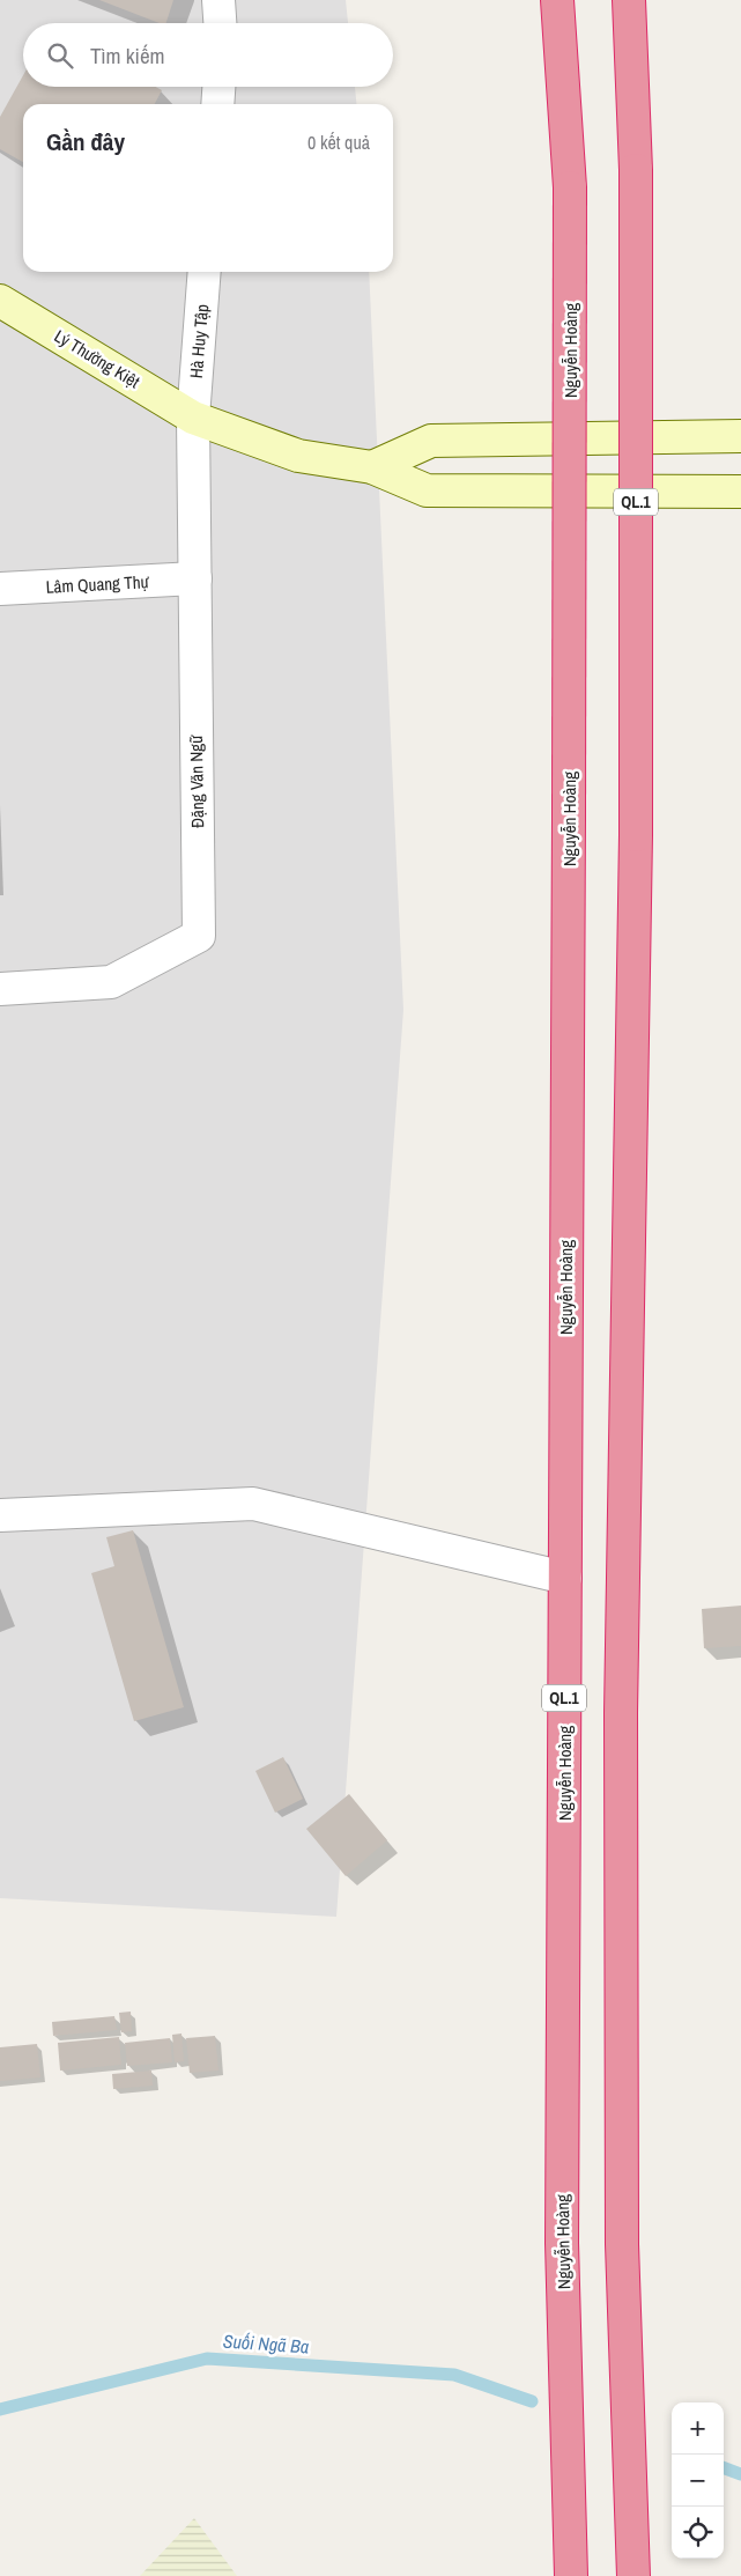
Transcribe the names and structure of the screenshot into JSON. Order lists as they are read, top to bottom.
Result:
{
  "streets": {
    "highway": ["Nguyễn Hoàng", "QL.1"],
    "street": [
      "Hà Huy Tập",
      "Lý Thường Kiệt",
      "Lâm Quang Thự",
      "Đặng Văn Ngữ"
    ]
  },
  "crossings": [
    ["Hà Huy Tập", "Lý Thường Kiệt"],
    ["Hà Huy Tập", "Đặng Văn Ngữ"],
    ["Lý Thường Kiệt", "Đặng Văn Ngữ"],
    ["Lâm Quang Thự", "Đặng Văn Ngữ"]
  ],
  "water": ["Suối Ngã Ba"],
  "page": {
    "search": "Tìm kiếm",
    "heading": ["Gần đây", "0 kết quả"],
    "map_buttons": ["+", "−"]
  }
}
